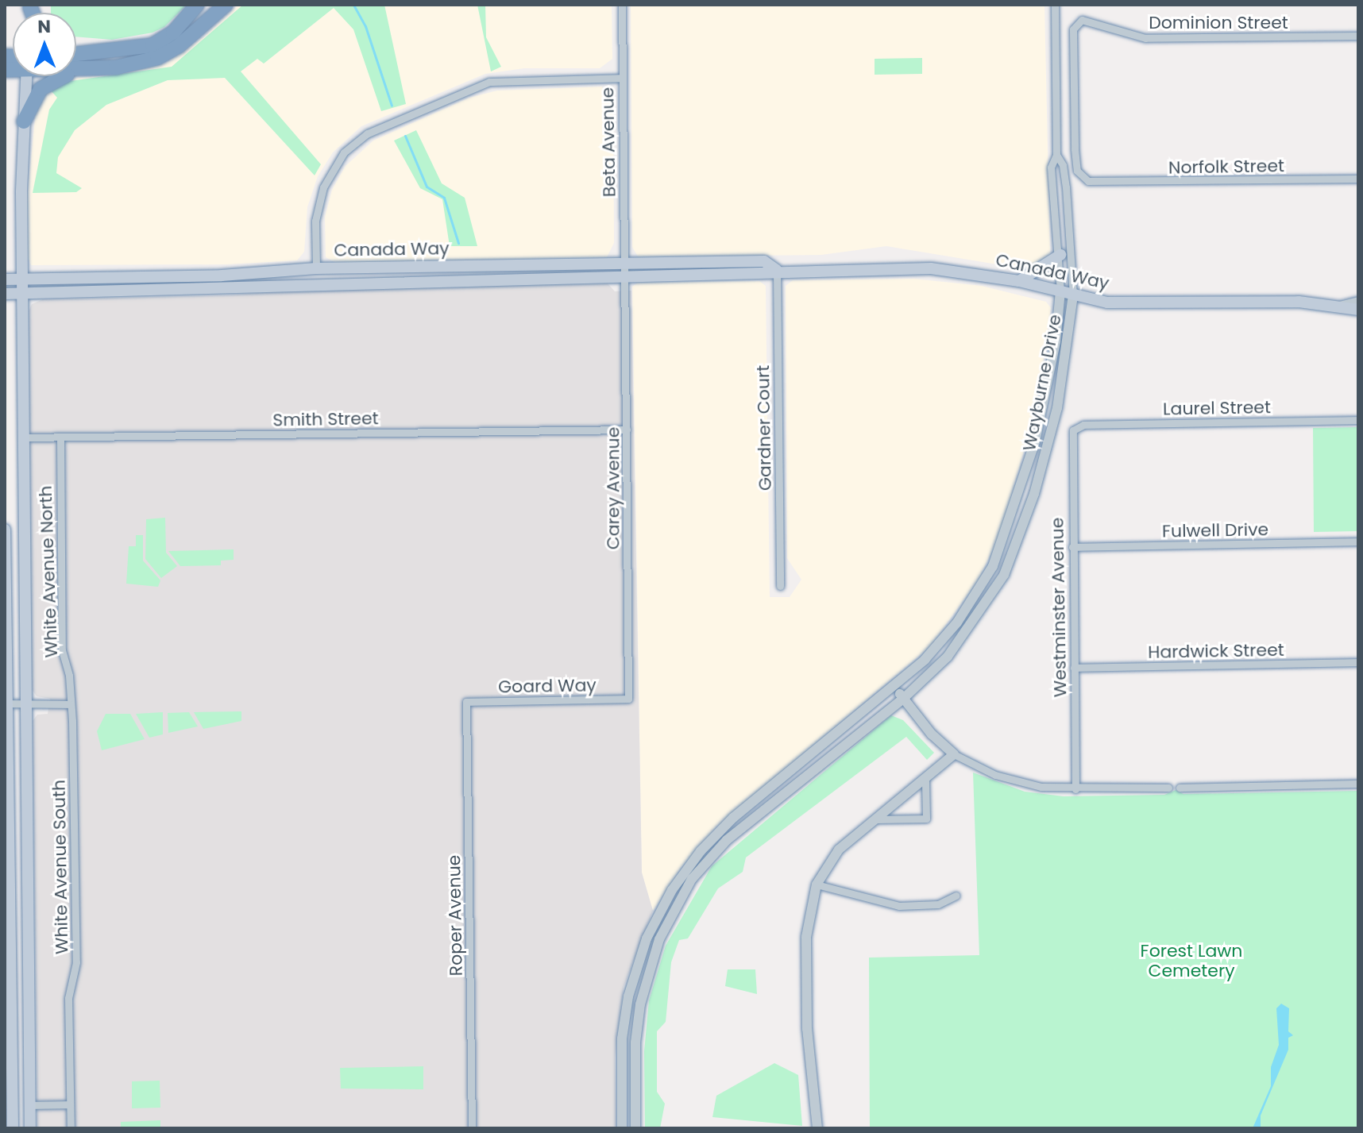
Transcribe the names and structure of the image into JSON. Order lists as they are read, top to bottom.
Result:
{
  "streets": {
    "main road": ["Canada Way"],
    "street": [
      "Dominion Street",
      "Beta Avenue",
      "Norfolk Street",
      "Wayburne Drive",
      "Laurel Street",
      "Smith Street",
      "Gardner Court",
      "Carey Avenue",
      "Fulwell Drive",
      "White Avenue North",
      "Westminster Avenue",
      "Hardwick Street",
      "Goard Way",
      "White Avenue South",
      "Roper Avenue"
    ]
  },
  "crossings": [
    ["Dominion Street", "Norfolk Street"],
    ["Beta Avenue", "Canada Way"],
    ["Beta Avenue", "Carey Avenue"],
    ["Canada Way", "Wayburne Drive"],
    ["Canada Way", "Gardner Court"],
    ["Canada Way", "Carey Avenue"],
    ["Laurel Street", "Westminster Avenue"],
    ["Smith Street", "Carey Avenue"],
    ["Smith Street", "White Avenue North"],
    ["Carey Avenue", "Goard Way"],
    ["Fulwell Drive", "Westminster Avenue"],
    ["White Avenue North", "White Avenue South"],
    ["Westminster Avenue", "Hardwick Street"],
    ["Goard Way", "Roper Avenue"]
  ],
  "parks": ["Forest Lawn Cemetery"],
  "north": "top"
}
